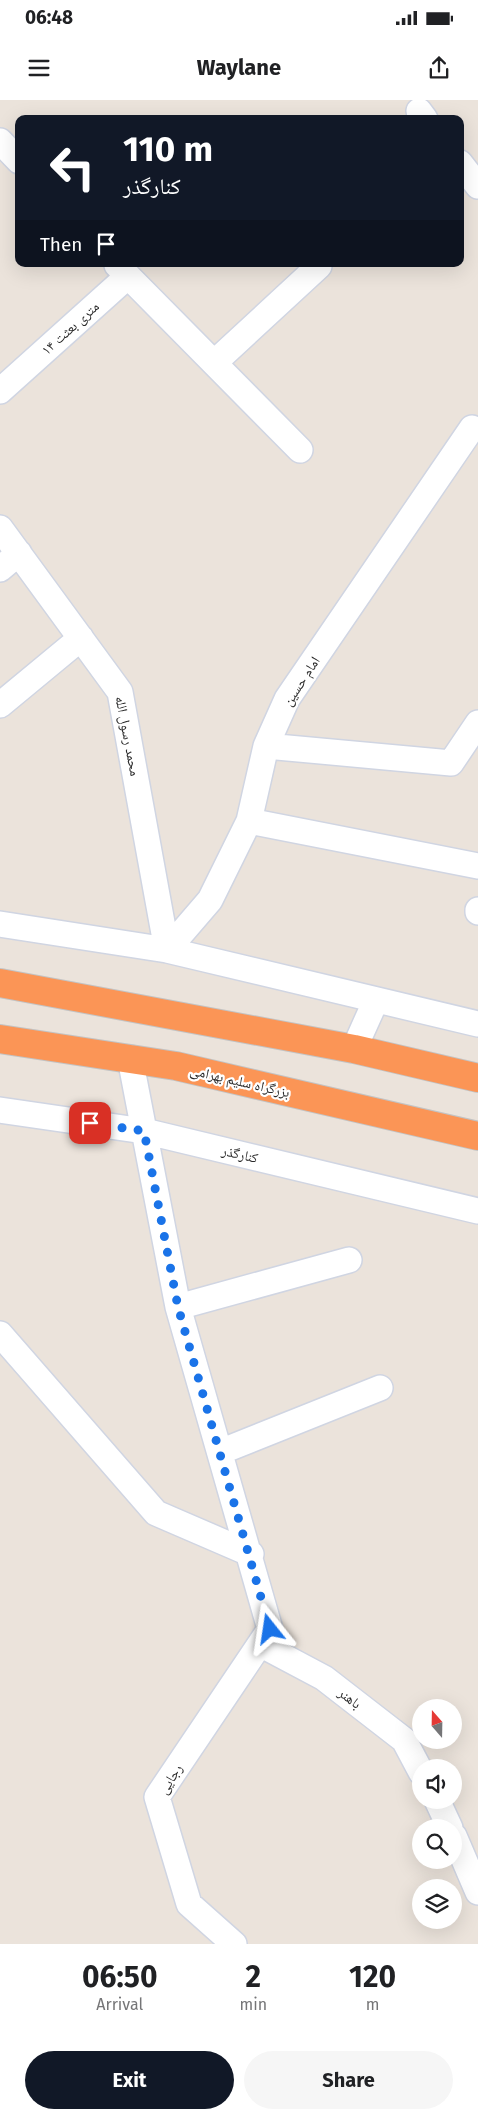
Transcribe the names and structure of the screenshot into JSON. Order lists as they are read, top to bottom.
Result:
{
  "streets": {
    "highway": ["بزرگراه سلیم بهرامی"],
    "street": [
      "۱۴ متری بعثت",
      "امام حسین",
      "محمد رسول الله",
      "کنارگذر",
      "باهنر",
      "رجایی"
    ]
  },
  "crossings": [
    ["امام حسین", "محمد رسول الله"],
    ["باهنر", "رجایی"]
  ],
  "north": "top",
  "page": {
    "status": "06:48",
    "header": "Waylane",
    "turn": ["110 m", "کنارگذر"],
    "then": "Then",
    "eta": [
      "06:50",
      "Arrival",
      "2",
      "min",
      "120",
      "m"
    ],
    "buttons": ["Exit", "Share"]
  }
}
